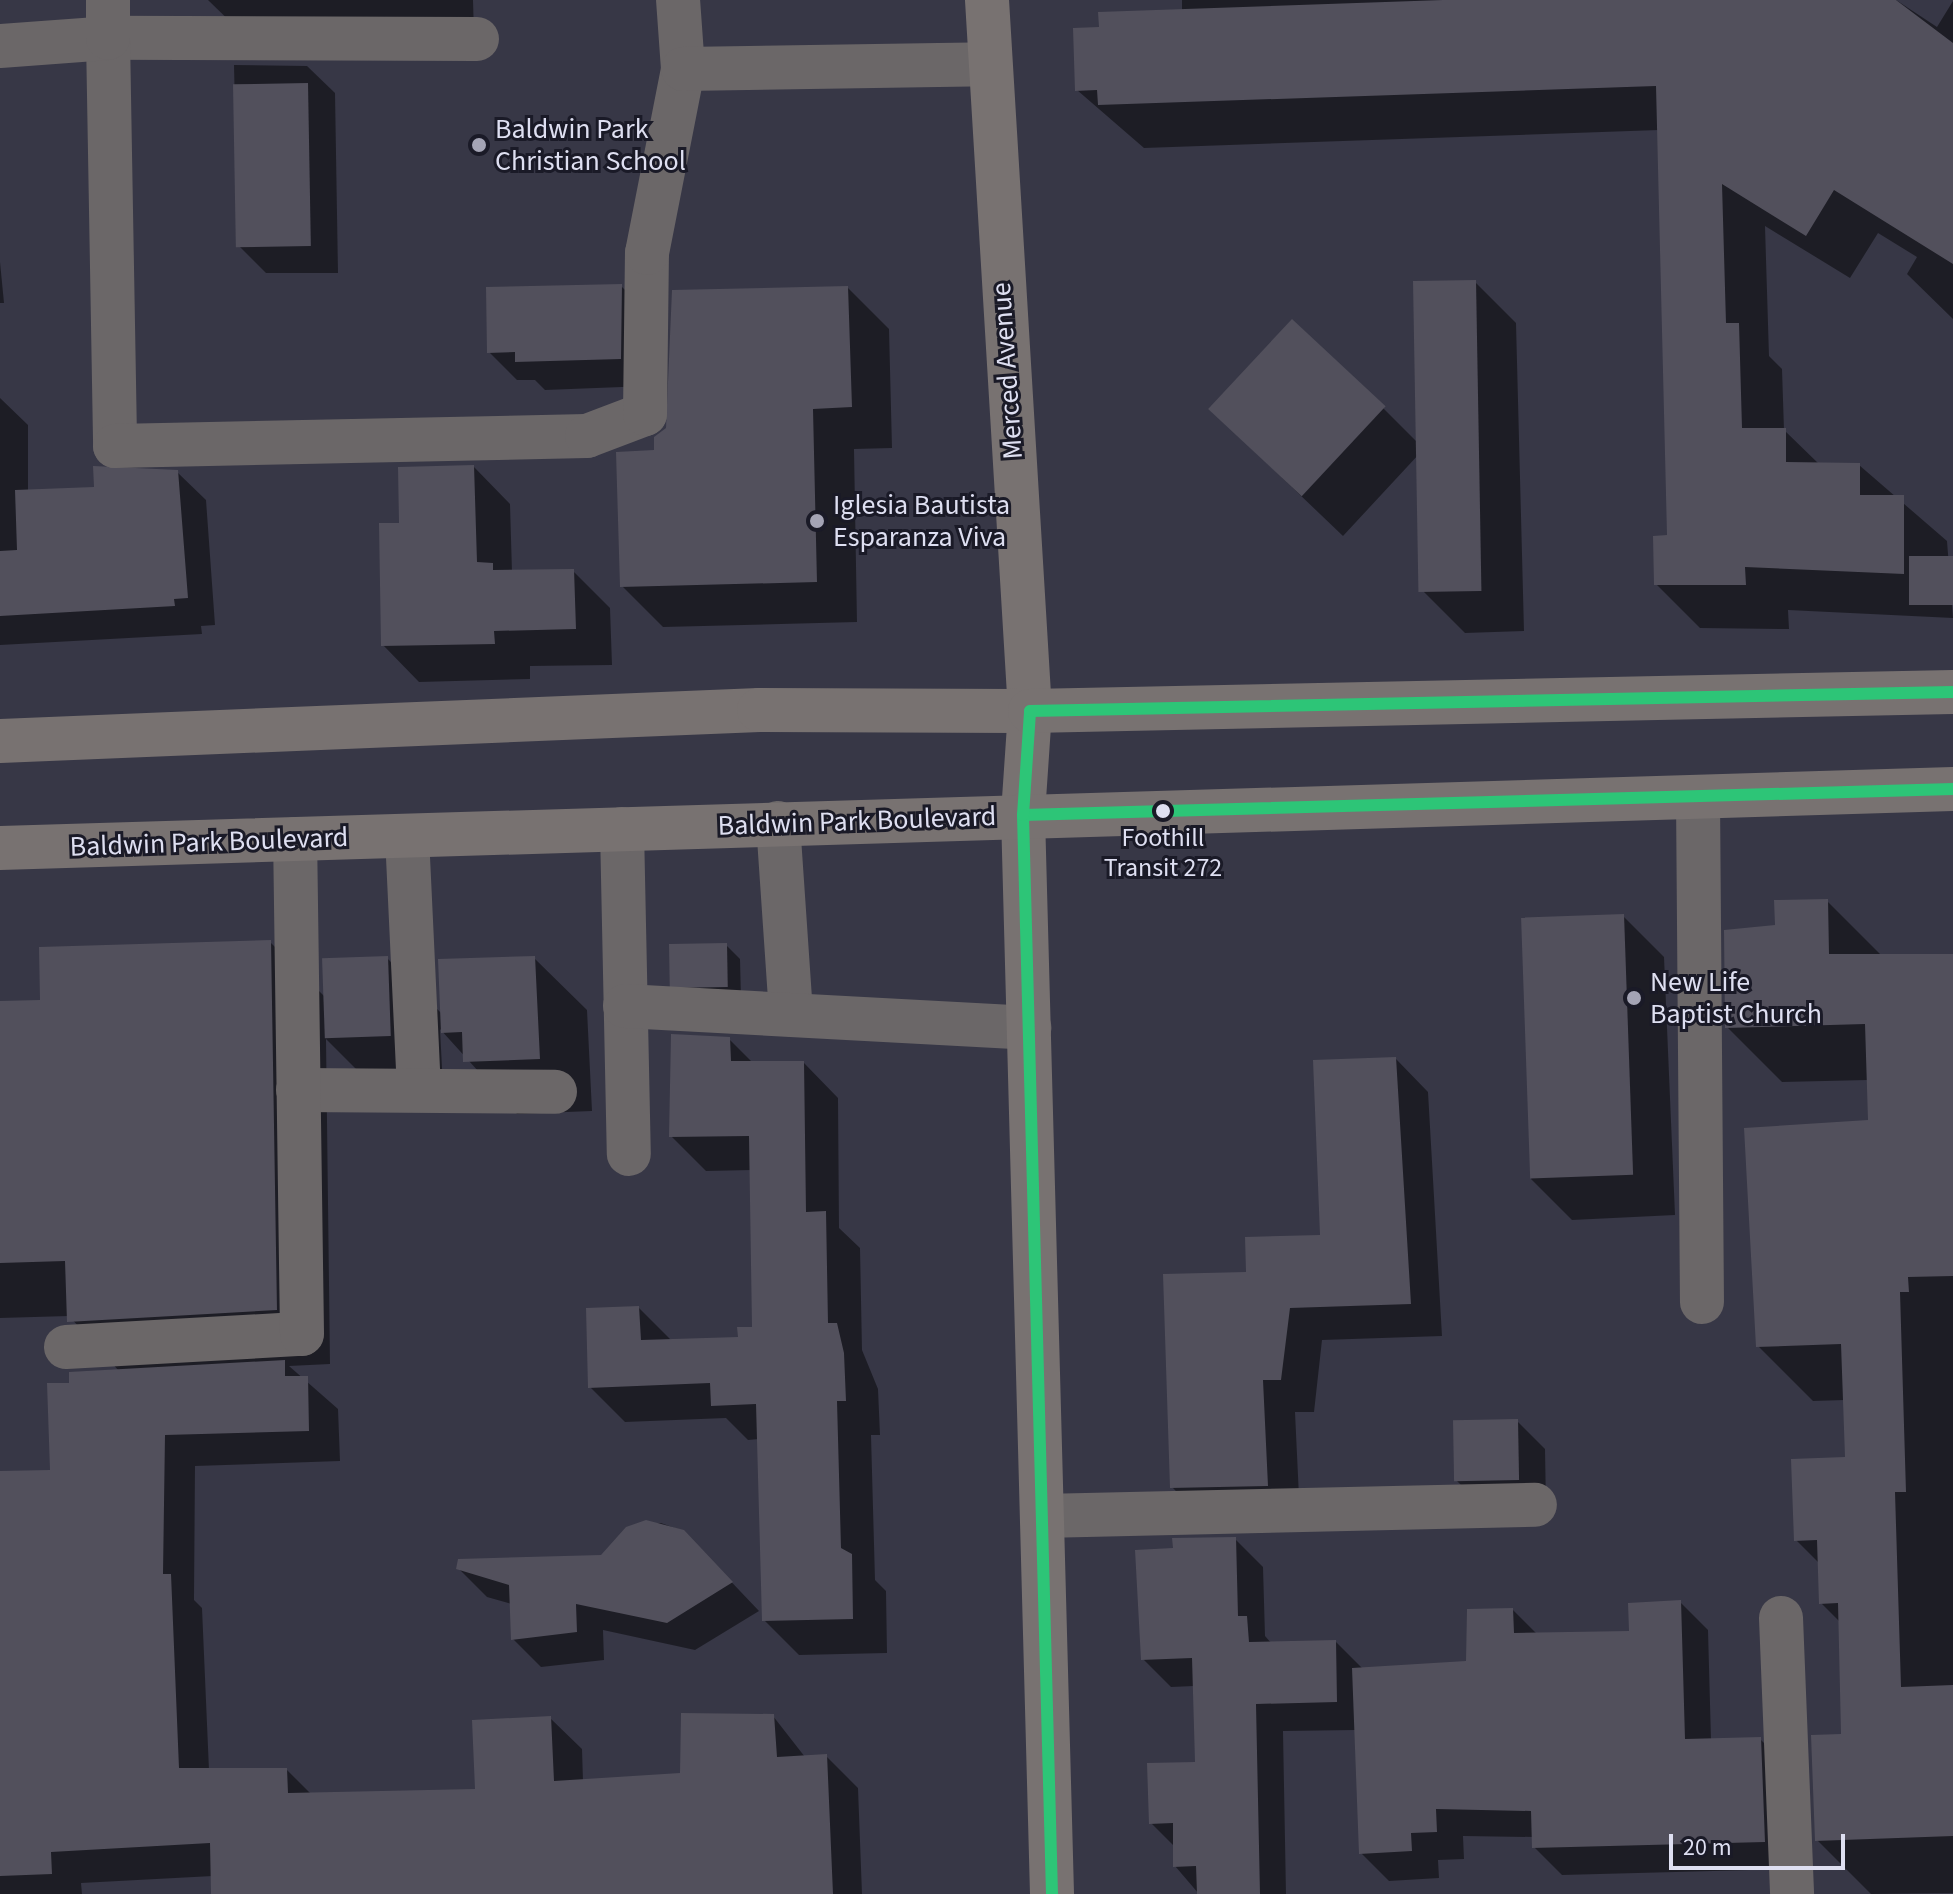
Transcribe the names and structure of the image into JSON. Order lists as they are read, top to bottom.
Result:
{
  "streets": {
    "main road": ["Merced Avenue", "Baldwin Park Boulevard"]
  },
  "crossings": [
    ["Merced Avenue", "Baldwin Park Boulevard"]
  ],
  "places": [
    "Baldwin Park Christian School",
    "Iglesia Bautista Esparanza Viva",
    "Foothill Transit 272",
    "New Life Baptist Church"
  ],
  "lines": ["transit line 272"],
  "scale_bar": "20 m"
}
